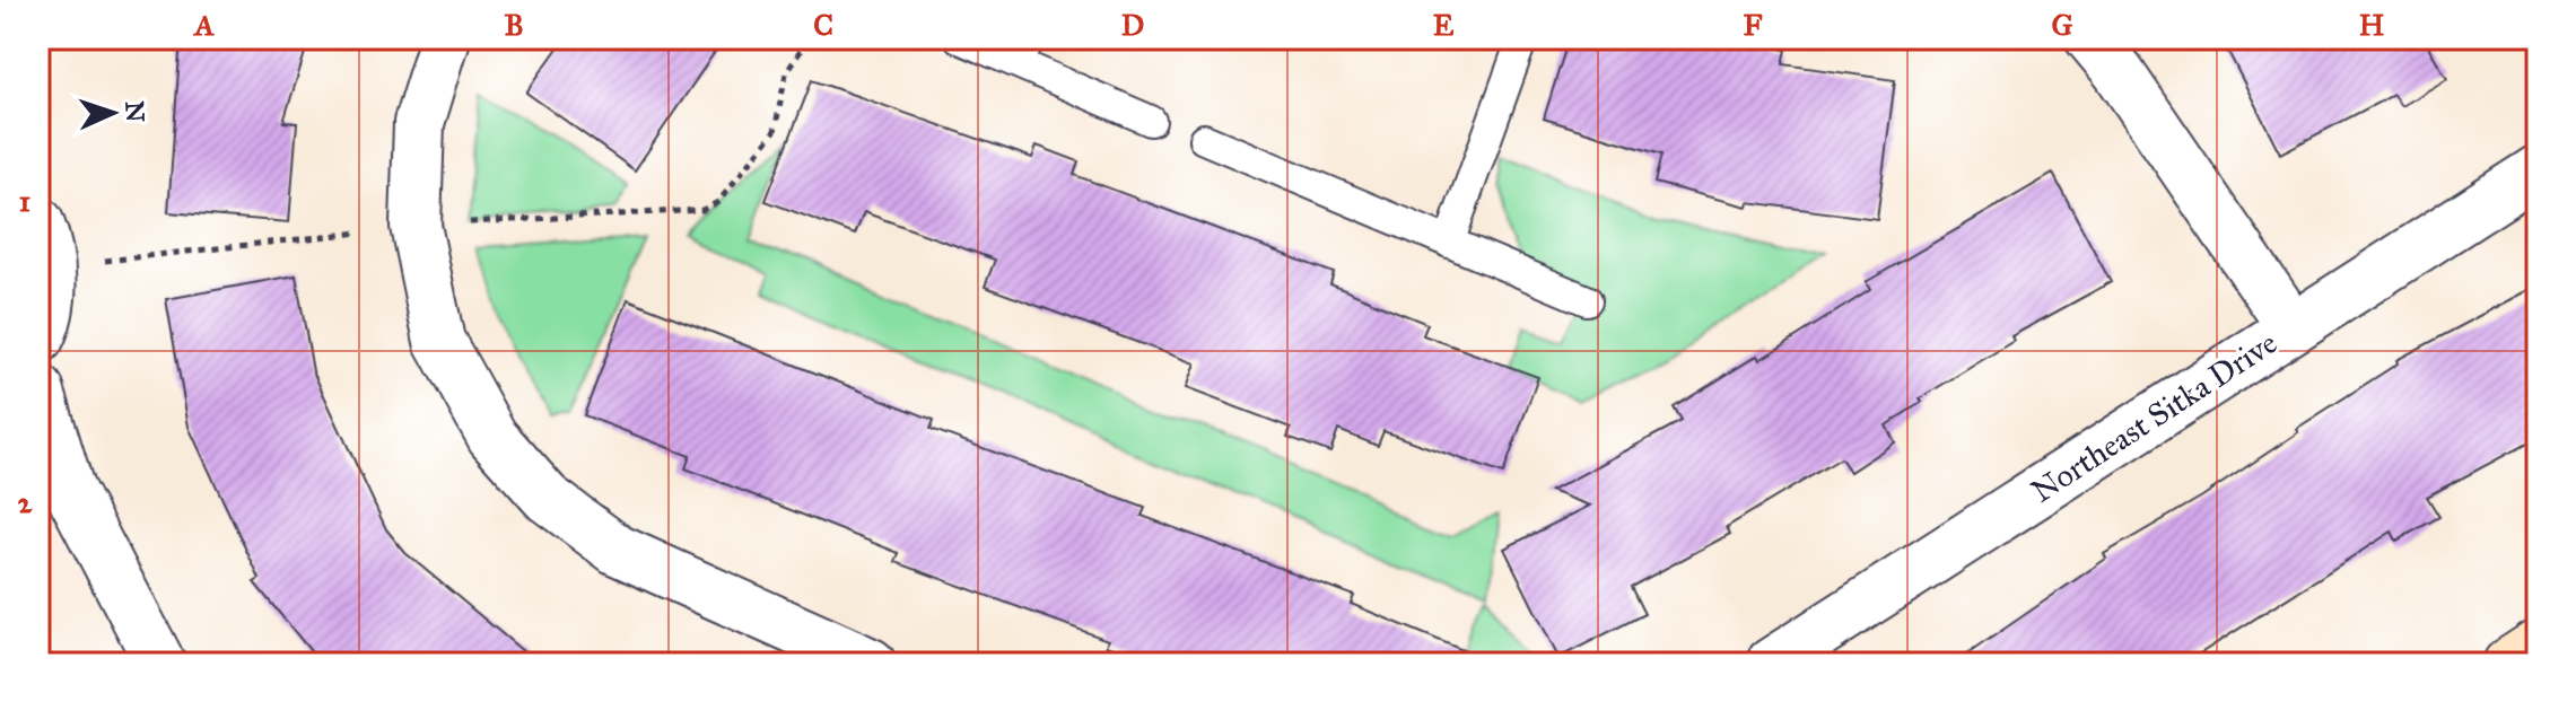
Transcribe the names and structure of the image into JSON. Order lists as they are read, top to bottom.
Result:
{
  "streets": {
    "street": ["Northeast Sitka Drive"]
  },
  "north": "right",
  "grid": {
    "columns": [
      "A",
      "B",
      "C",
      "D",
      "E",
      "F",
      "G",
      "H"
    ],
    "rows": ["1", "2"]
  }
}
